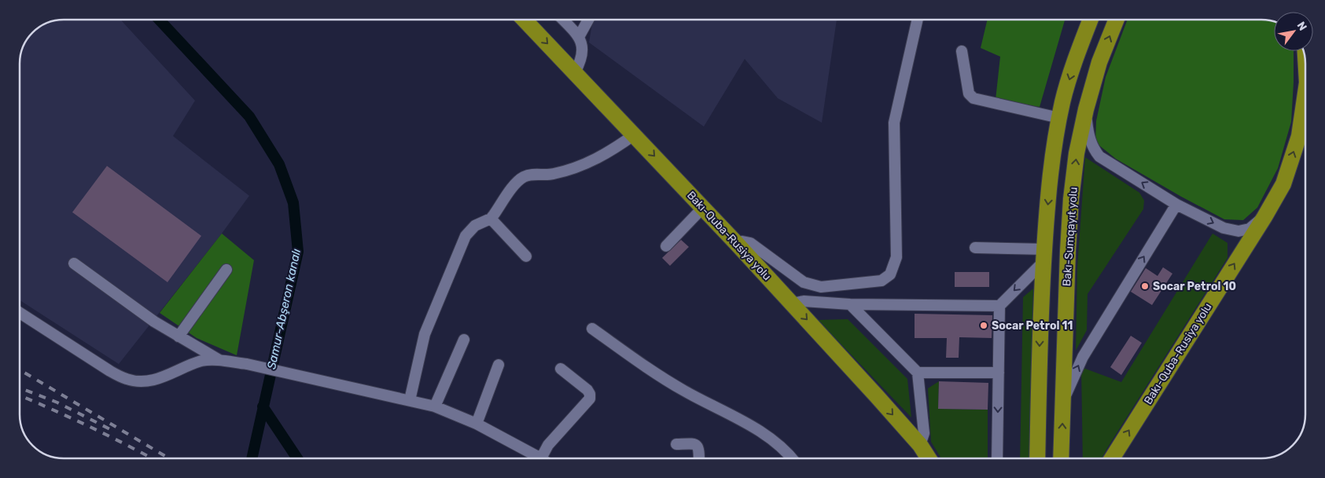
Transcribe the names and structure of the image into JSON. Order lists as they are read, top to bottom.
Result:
{
  "streets": {
    "highway": ["Bakı-Quba-Rusiya yolu", "Bakı-Sumqayıt yolu"]
  },
  "water": ["Samur-Abşeron kanalı"],
  "places": ["Socar Petrol 10", "Socar Petrol 11"],
  "north": "top right"
}
